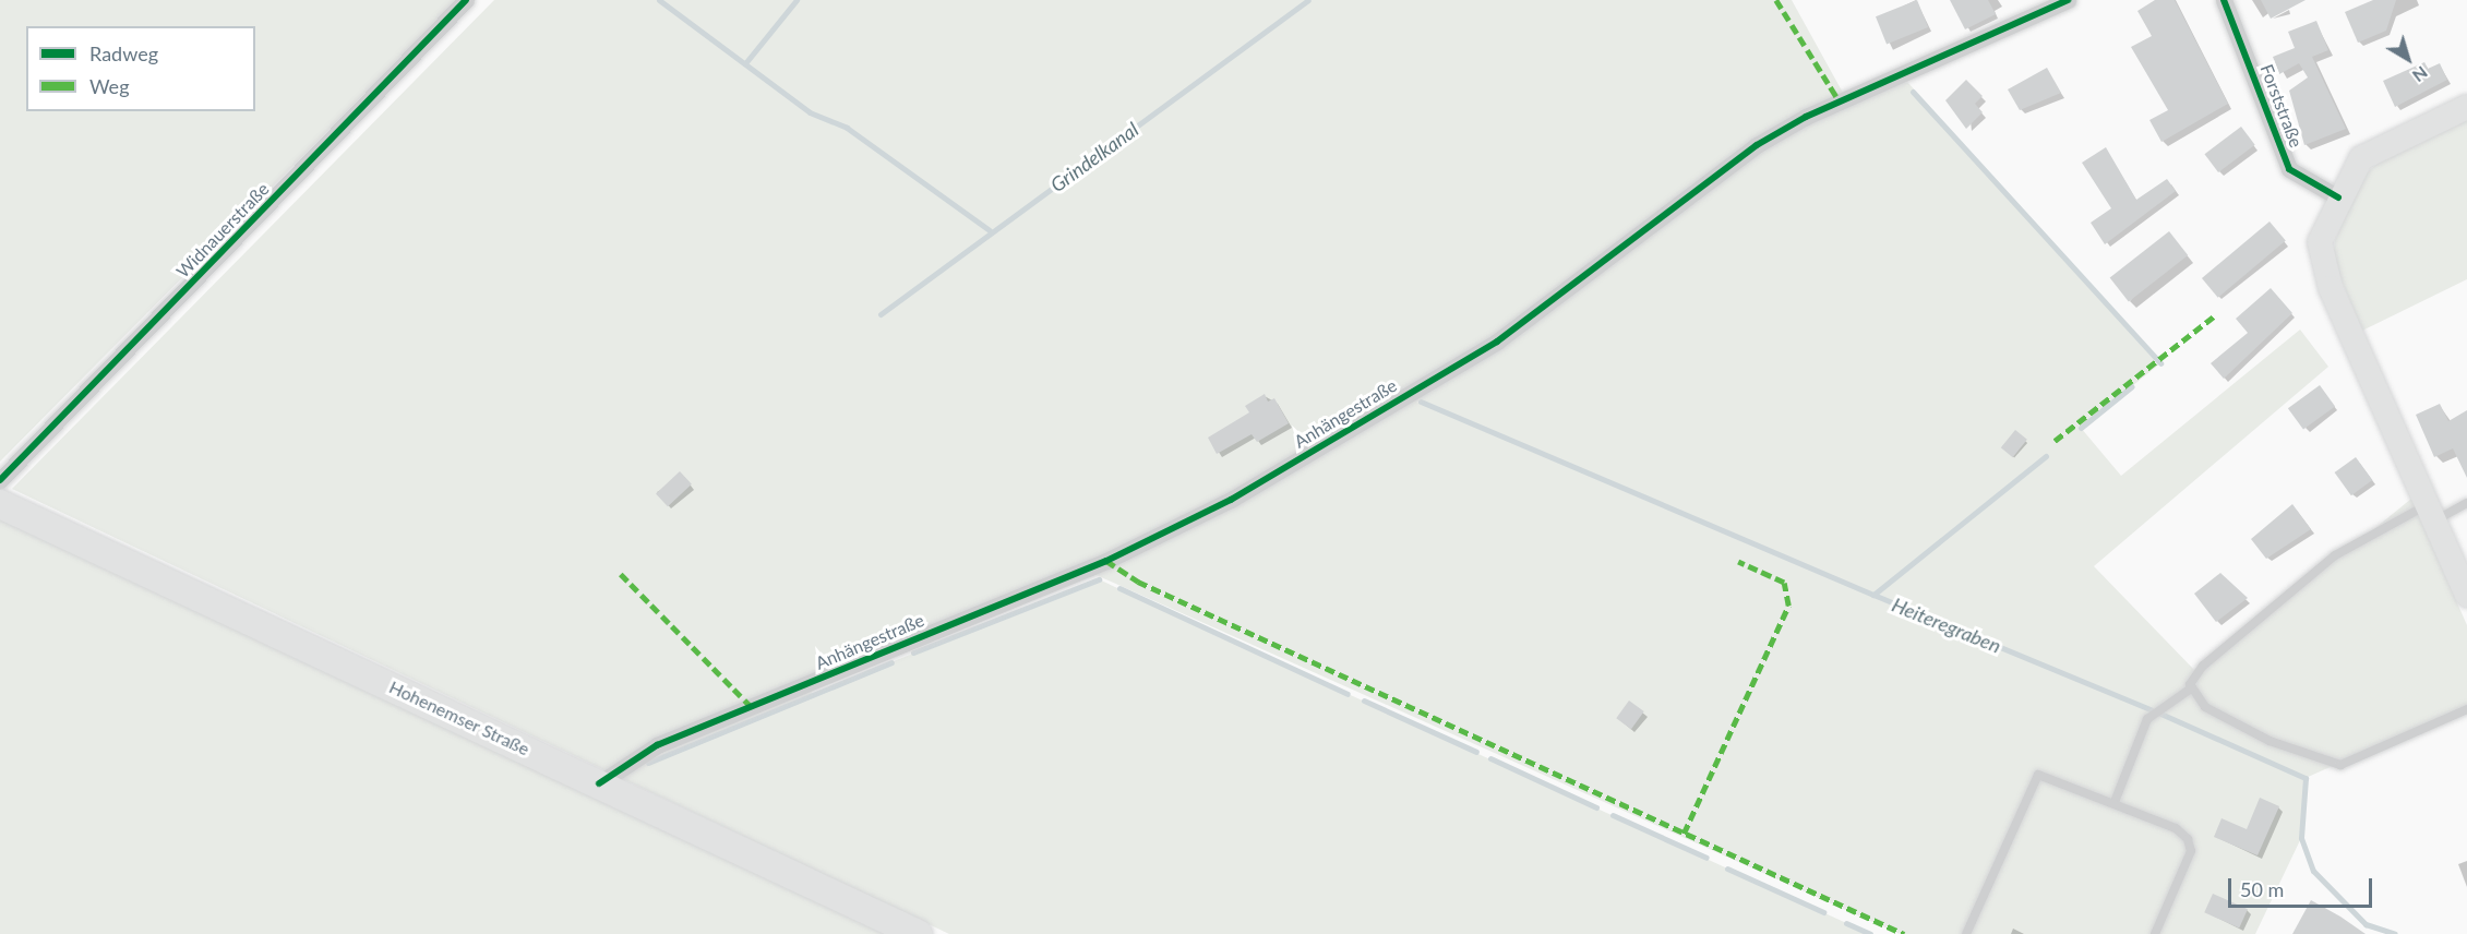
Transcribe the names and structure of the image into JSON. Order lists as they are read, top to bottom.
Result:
{
  "streets": {
    "main road": ["Hohenemser Straße"],
    "street": ["Forststraße", "Widnauerstraße", "Anhängestraße"]
  },
  "crossings": [
    ["Anhängestraße", "Hohenemser Straße"]
  ],
  "water": ["Grindelkanal", "Heiteregraben"],
  "legend": ["Radweg", "Weg"],
  "scale_bar": "50 m",
  "north": "bottom right"
}
